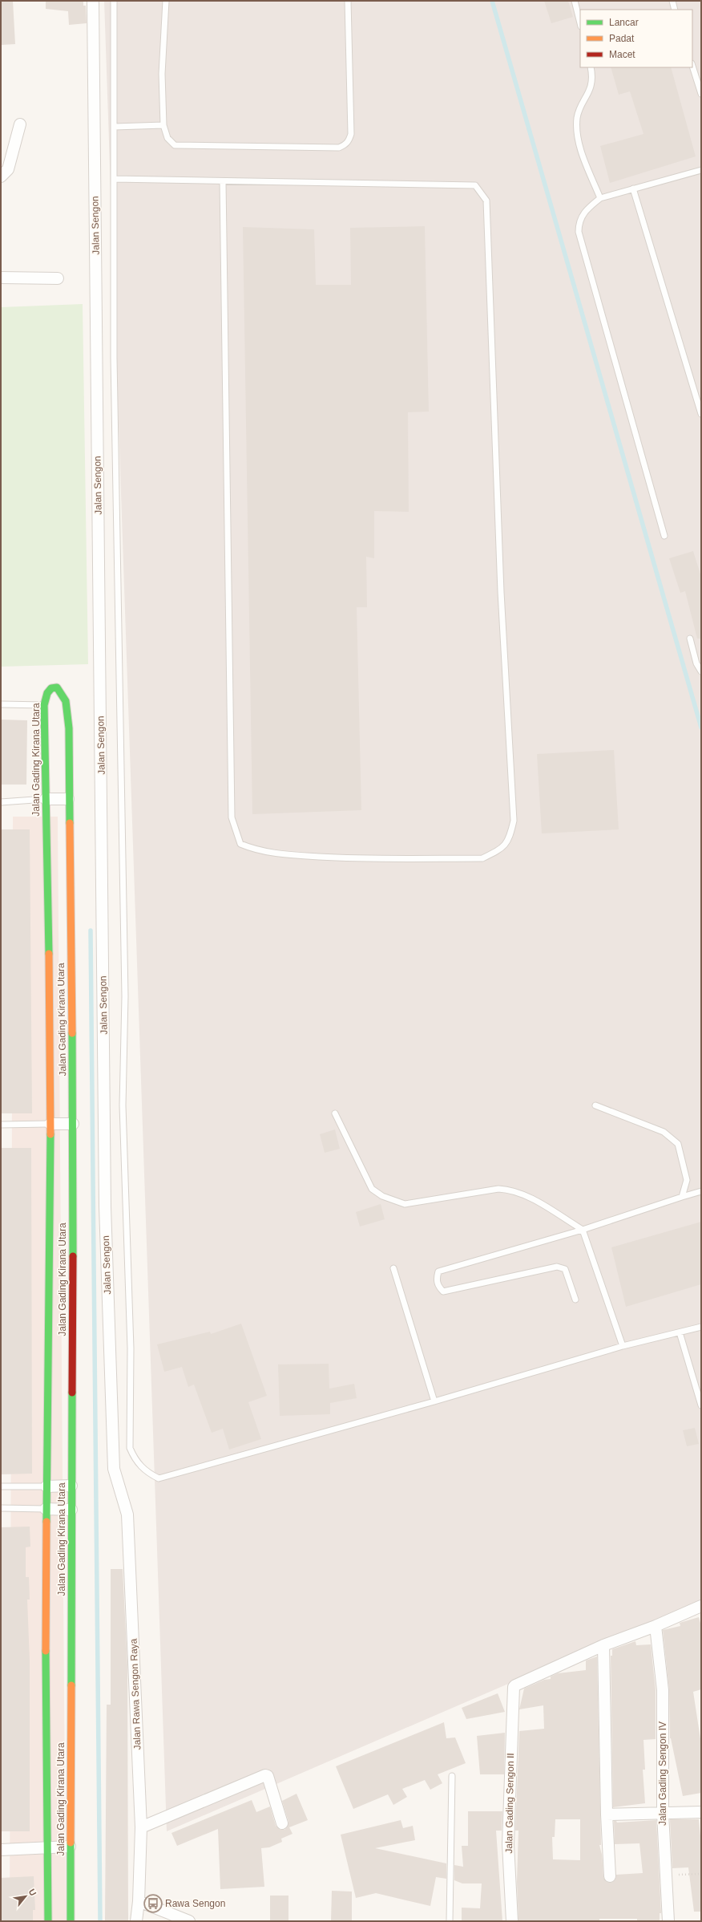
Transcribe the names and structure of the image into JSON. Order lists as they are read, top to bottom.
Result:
{
  "streets": {
    "street": [
      "Jalan Sengon",
      "Jalan Gading Kirana Utara",
      "Jalan Rawa Sengon Raya",
      "Jalan Gading Sengon IV",
      "Jalan Gading Sengon II"
    ]
  },
  "crossings": [
    ["Jalan Sengon", "Jalan Rawa Sengon Raya"]
  ],
  "places": {
    "bus stop": ["Rawa Sengon"]
  },
  "legend": ["Lancar", "Padat", "Macet"],
  "north": "top right"
}
